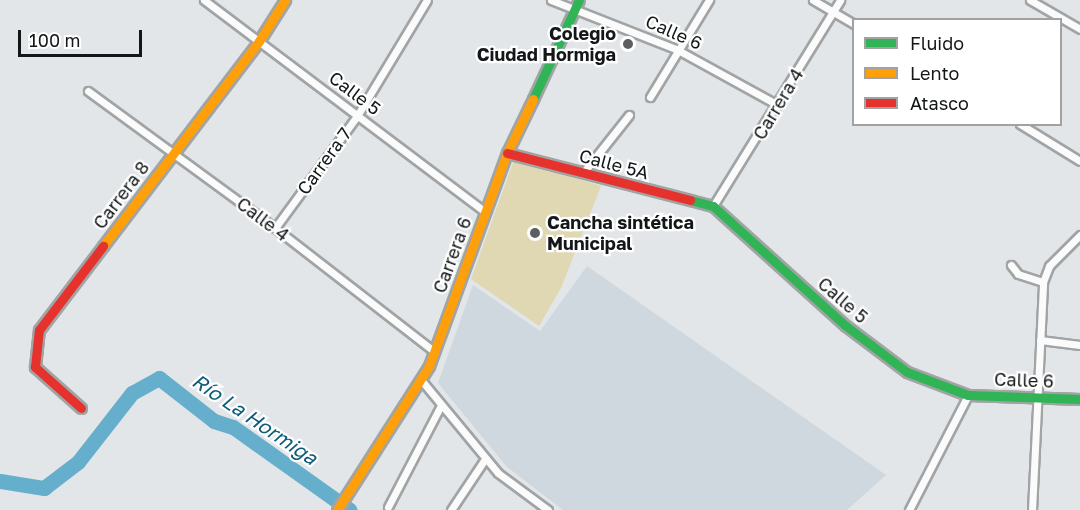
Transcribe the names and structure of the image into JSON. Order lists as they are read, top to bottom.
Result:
{
  "streets": {
    "street": [
      "Calle 6",
      "Calle 5",
      "Carrera 4",
      "Carrera 7",
      "Calle 5A",
      "Carrera 8",
      "Calle 4",
      "Carrera 6"
    ]
  },
  "crossings": [
    ["Calle 6", "Calle 5"],
    ["Calle 6", "Carrera 4"],
    ["Calle 6", "Carrera 6"],
    ["Calle 5", "Carrera 4"],
    ["Calle 5", "Carrera 7"],
    ["Calle 5", "Calle 5A"],
    ["Calle 5", "Carrera 8"],
    ["Calle 5", "Carrera 6"],
    ["Carrera 4", "Calle 5A"],
    ["Carrera 7", "Calle 4"],
    ["Calle 5A", "Carrera 6"],
    ["Carrera 8", "Calle 4"],
    ["Calle 4", "Carrera 6"]
  ],
  "water": ["Río La Hormiga"],
  "places": ["Colegio Ciudad Hormiga", "Cancha sintética Municipal"],
  "legend": ["Fluido", "Lento", "Atasco"],
  "scale_bar": "100 m"
}
